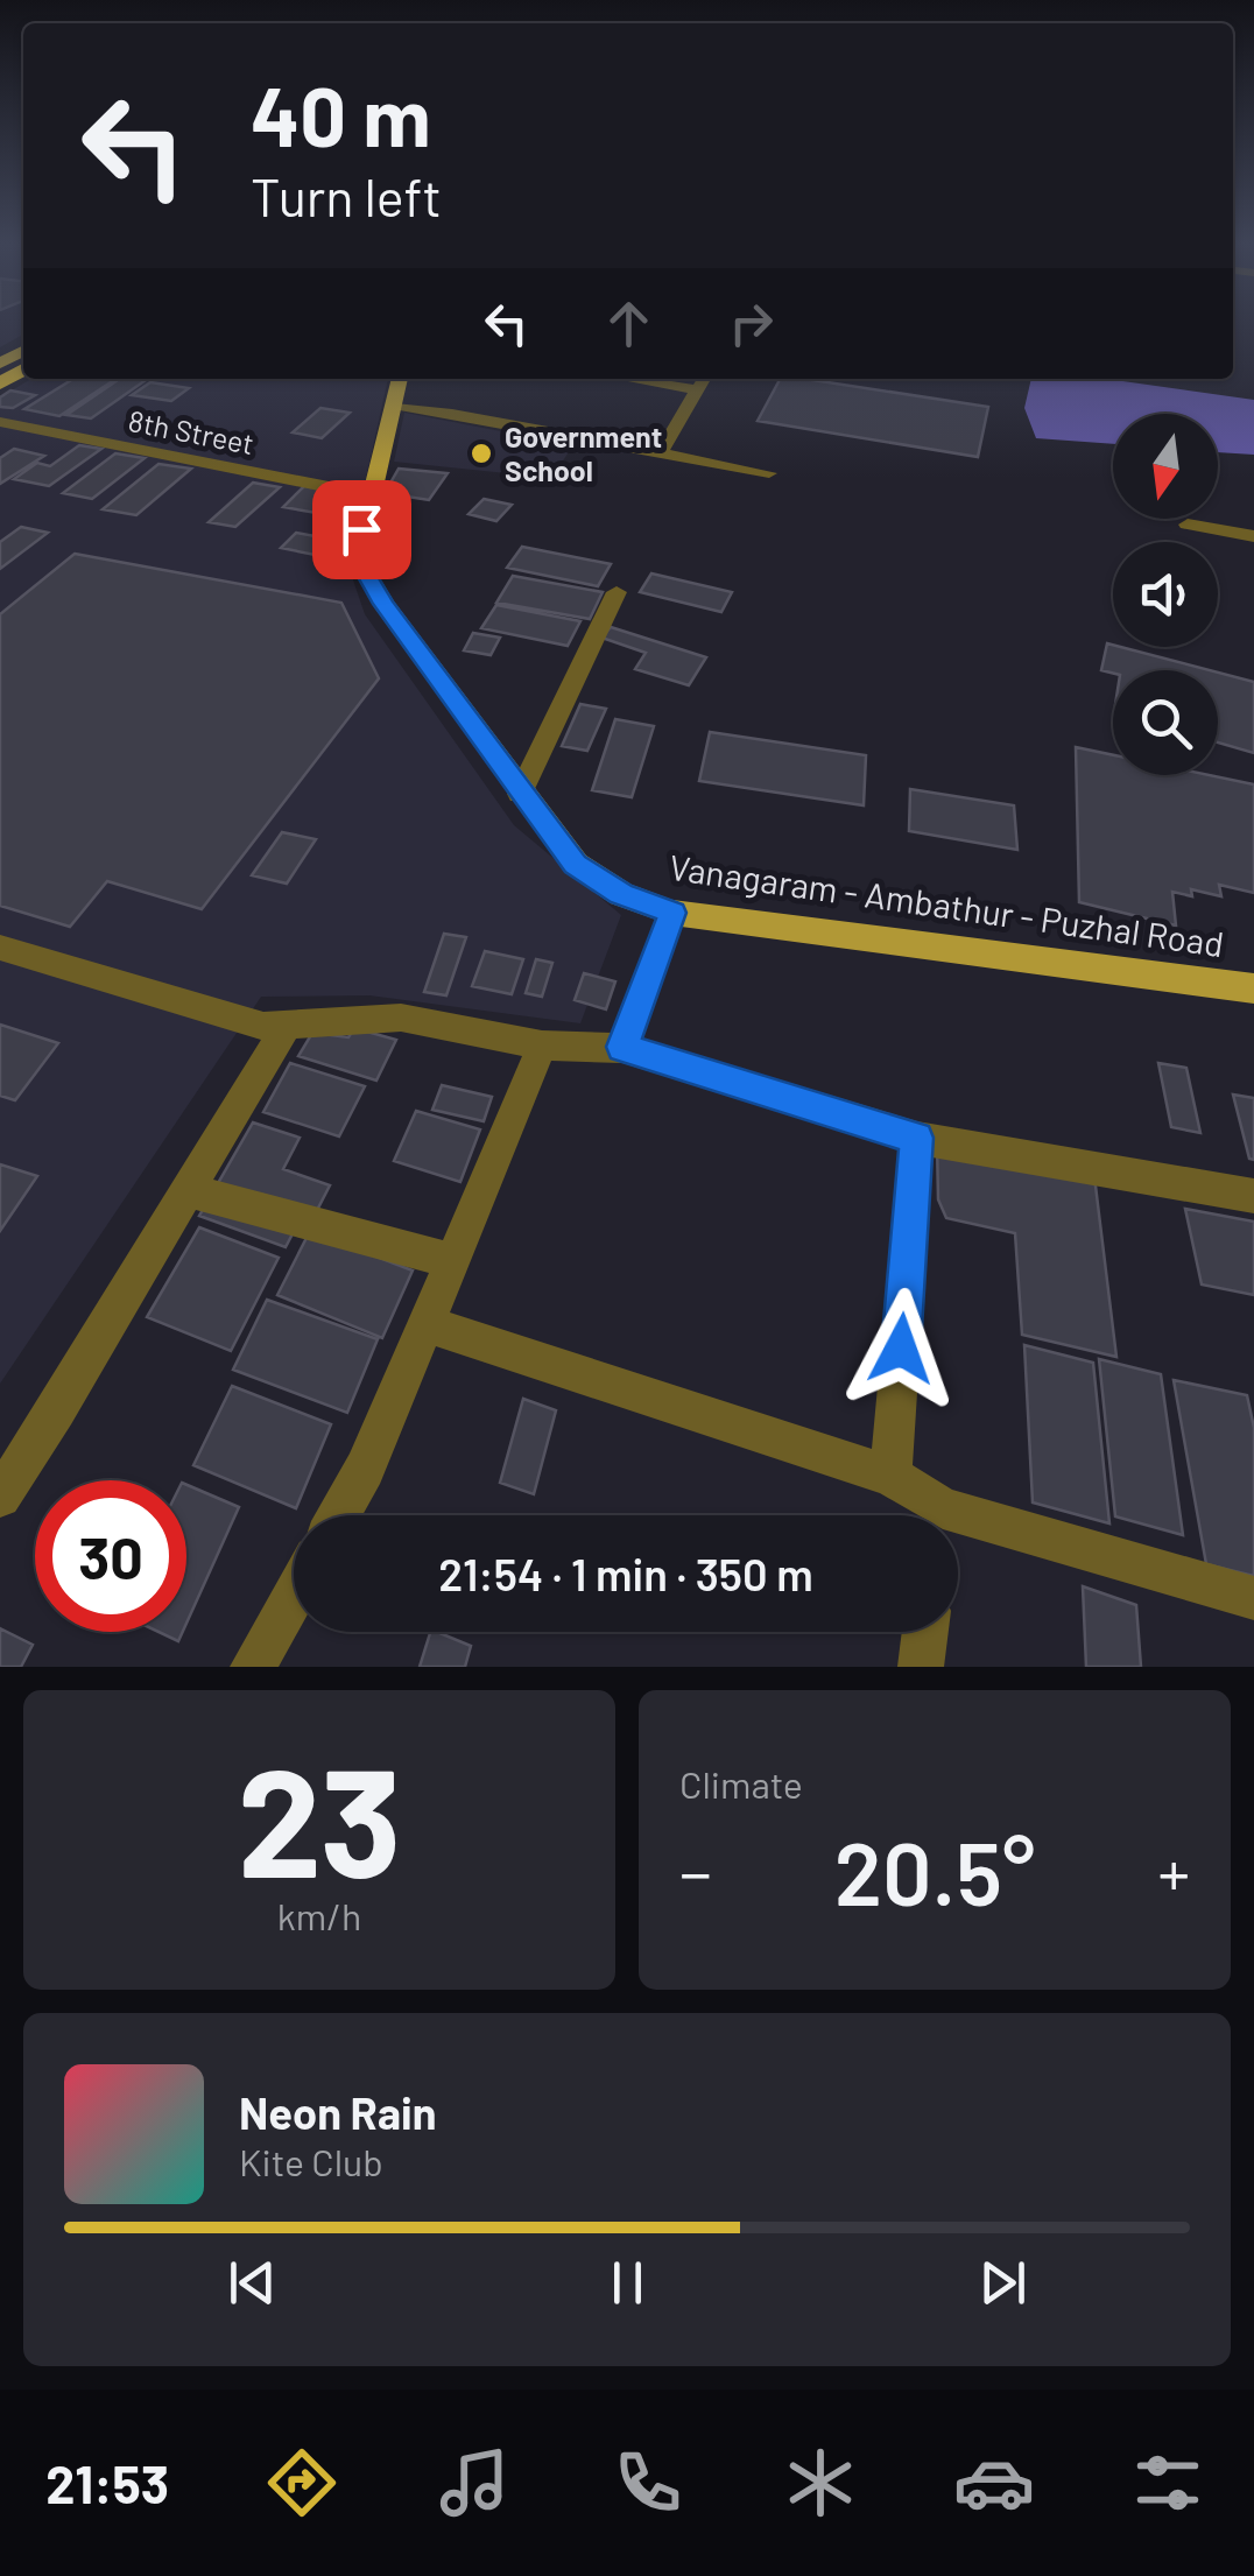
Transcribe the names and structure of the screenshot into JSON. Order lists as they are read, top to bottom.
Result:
{
  "streets": {
    "main road": ["Vanagaram - Ambathur - Puzhal Road"],
    "street": ["8th Street"]
  },
  "crossings": [
    ["8th Street", "Vanagaram - Ambathur - Puzhal Road"]
  ],
  "places": ["Government School"],
  "north": "bottom",
  "page": {
    "turn": ["40 m", "Turn left"],
    "limit": "30",
    "trip": "21:54 · 1 min · 350 m",
    "tile": [
      ["23", "km/h"],
      "Climate"
    ],
    "heat": ["−", "20.5°", "+"],
    "song": ["Neon Rain", "Kite Club"],
    "tabs": "21:53"
  }
}
